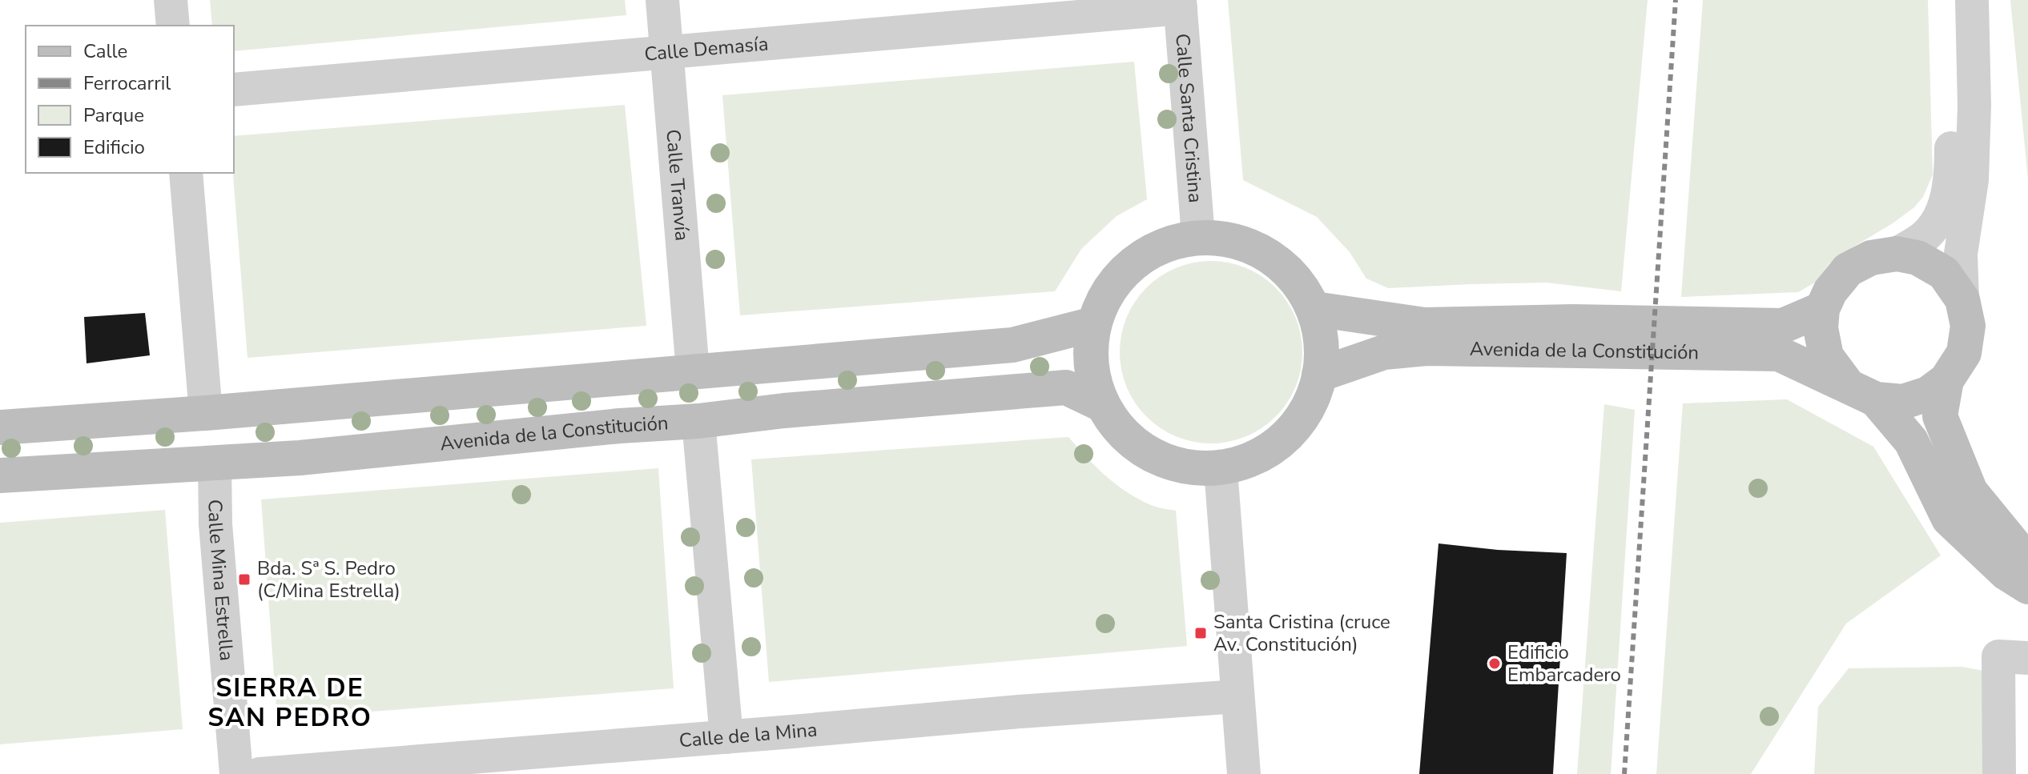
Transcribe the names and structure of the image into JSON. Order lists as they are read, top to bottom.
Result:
{
  "streets": {
    "main road": ["Avenida de la Constitución"],
    "street": [
      "Calle Demasía",
      "Calle Santa Cristina",
      "Calle Tranvía",
      "Calle Mina Estrella",
      "Calle de la Mina"
    ]
  },
  "crossings": [
    ["Calle Demasía", "Calle Santa Cristina"],
    ["Calle Demasía", "Calle Tranvía"],
    ["Avenida de la Constitución", "Calle Mina Estrella"]
  ],
  "districts": ["SIERRA DE SAN PEDRO"],
  "places": {
    "transit": ["Bda. Sª S. Pedro (C/Mina Estrella)", "Santa Cristina (cruce Av. Constitución)"],
    "other": ["Edificio Embarcadero"]
  },
  "legend": [
    "Calle",
    "Ferrocarril",
    "Parque",
    "Edificio"
  ]
}
